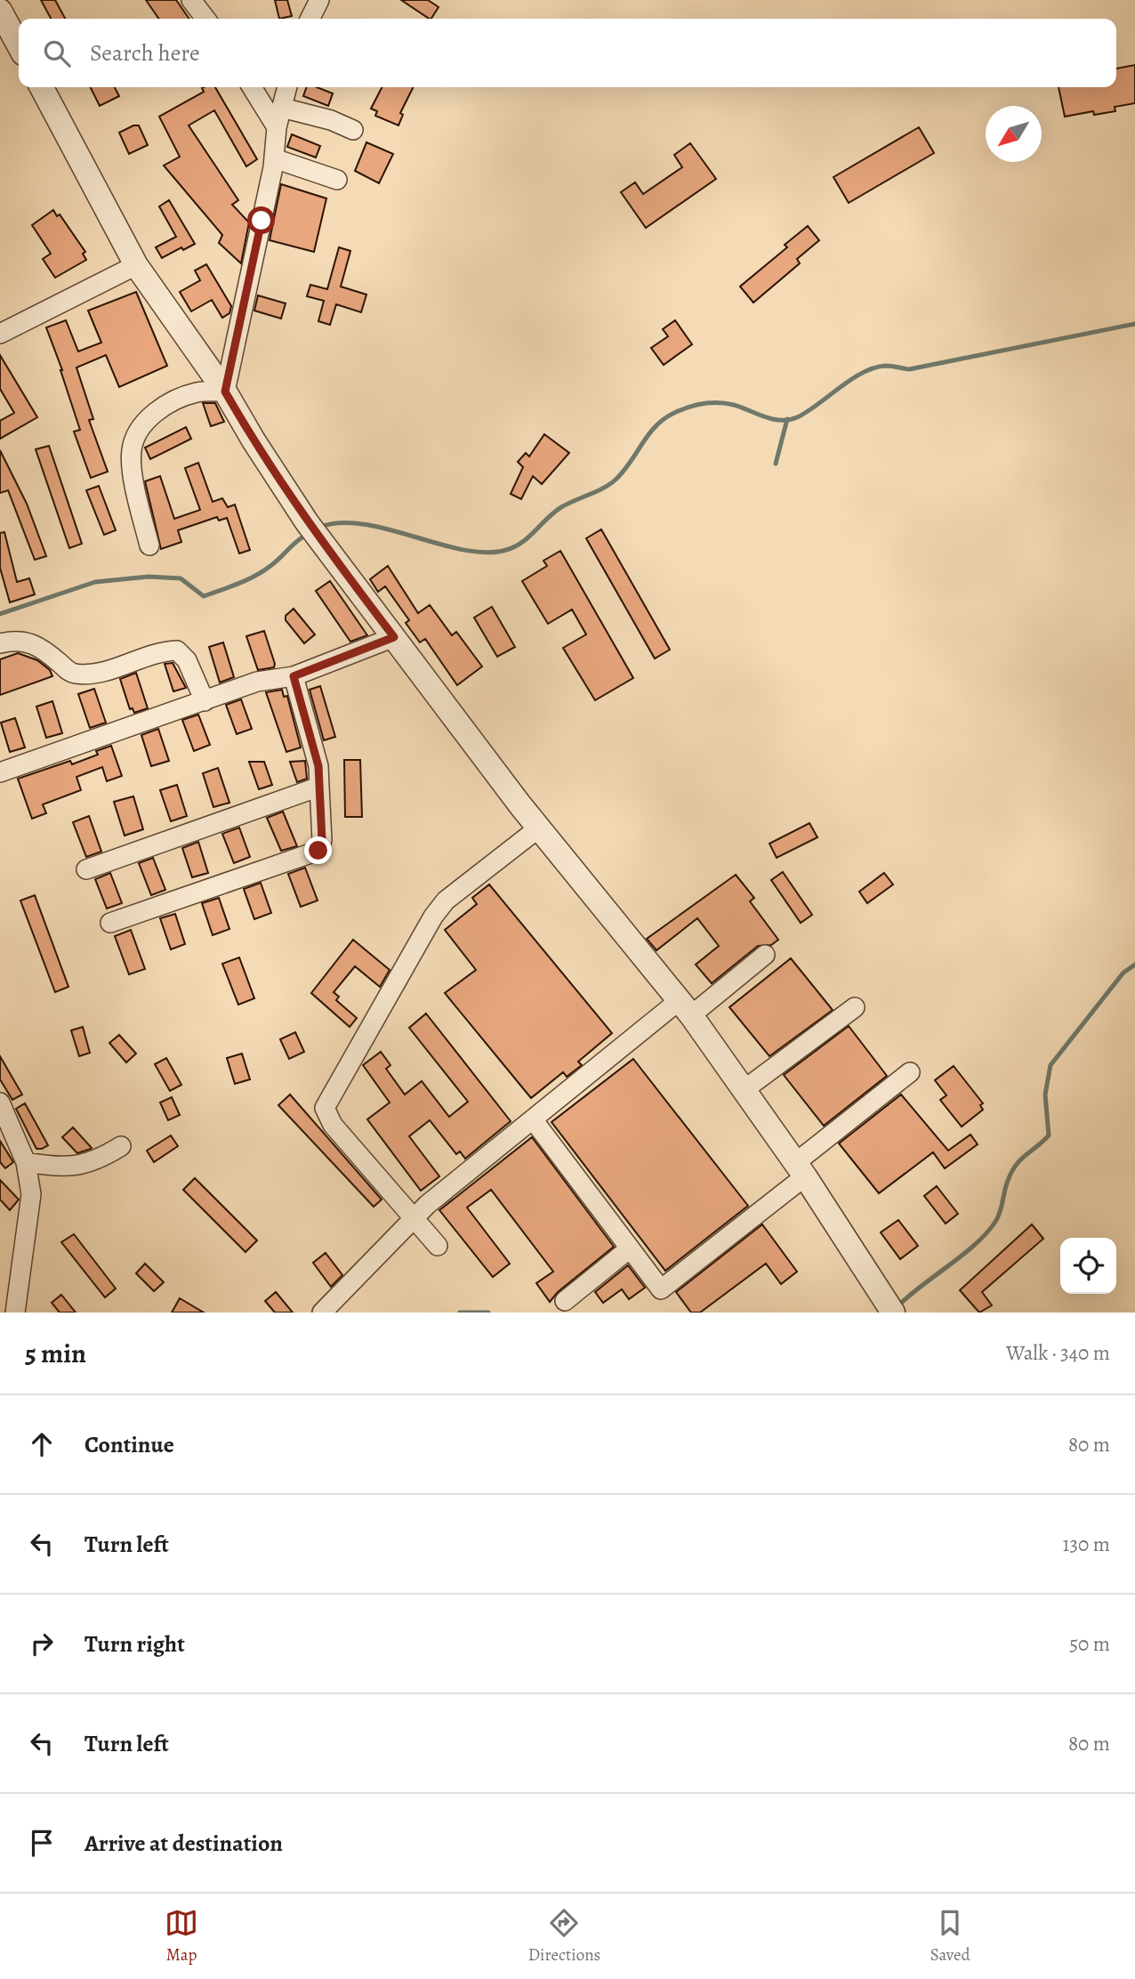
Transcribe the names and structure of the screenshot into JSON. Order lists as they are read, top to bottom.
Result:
{
  "north": "bottom left",
  "page": {
    "search": "Search here",
    "heading": ["5 min", "Walk · 340 m"],
    "list": [
      ["Continue", "80 m"],
      ["Turn left", "130 m"],
      ["Turn right", "50 m"],
      ["Turn left", "80 m"],
      "Arrive at destination"
    ],
    "nav": ["Map", "Directions", "Saved"]
  }
}
